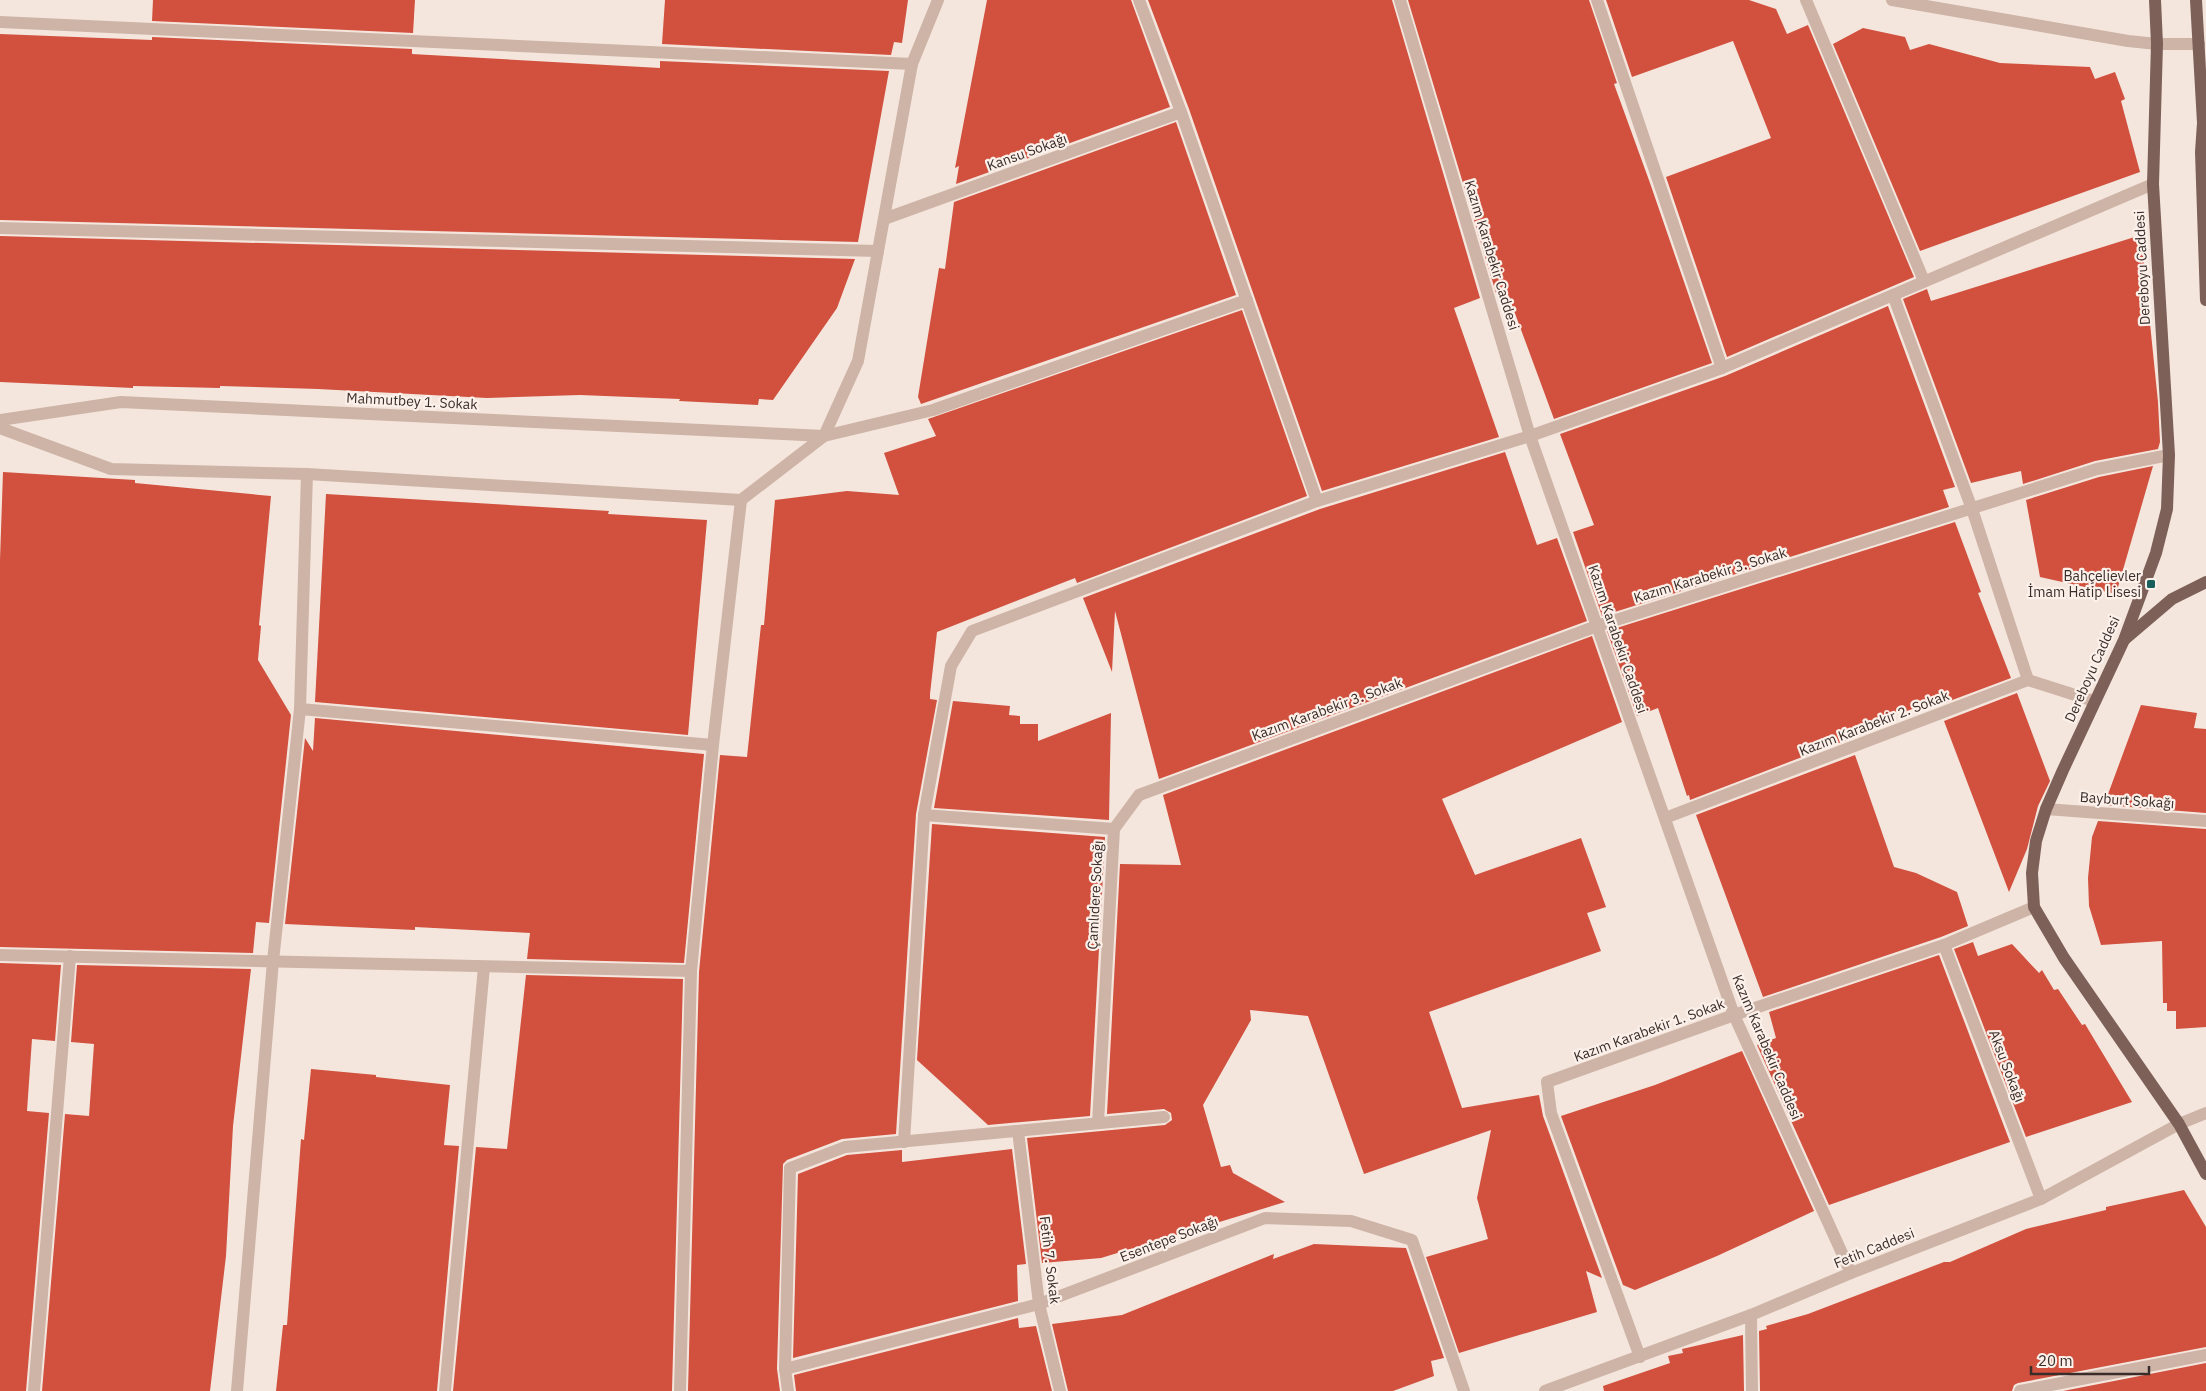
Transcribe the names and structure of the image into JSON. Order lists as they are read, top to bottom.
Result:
{
  "streets": {
    "main road": ["Dereboyu Caddesi"],
    "street": [
      "Kansu Sokağı",
      "Kazım Karabekir Caddesi",
      "Mahmutbey 1. Sokak",
      "Kazım Karabekir 3. Sokak",
      "Kazım Karabekir 2. Sokak",
      "Bayburt Sokağı",
      "Çamlıdere Sokağı",
      "Kazım Karabekir 1. Sokak",
      "Aksu Sokağı",
      "Esentepe Sokağı",
      "Fetih Caddesi",
      "Fetih 7. Sokak"
    ]
  },
  "crossings": [
    ["Kazım Karabekir Caddesi", "Kazım Karabekir 3. Sokak"],
    ["Kazım Karabekir Caddesi", "Kazım Karabekir 2. Sokak"],
    ["Kazım Karabekir Caddesi", "Kazım Karabekir 1. Sokak"],
    ["Kazım Karabekir Caddesi", "Fetih Caddesi"],
    ["Dereboyu Caddesi", "Kazım Karabekir 3. Sokak"],
    ["Dereboyu Caddesi", "Bayburt Sokağı"],
    ["Dereboyu Caddesi", "Kazım Karabekir 1. Sokak"],
    ["Dereboyu Caddesi", "Fetih Caddesi"],
    ["Kazım Karabekir 3. Sokak", "Çamlıdere Sokağı"],
    ["Kazım Karabekir 1. Sokak", "Aksu Sokağı"],
    ["Kazım Karabekir 1. Sokak", "Fetih Caddesi"],
    ["Aksu Sokağı", "Fetih Caddesi"],
    ["Esentepe Sokağı", "Fetih 7. Sokak"]
  ],
  "places": {
    "transit": ["Bahçelievler İmam Hatip Lisesi"]
  },
  "scale_bar": "20 m"
}
